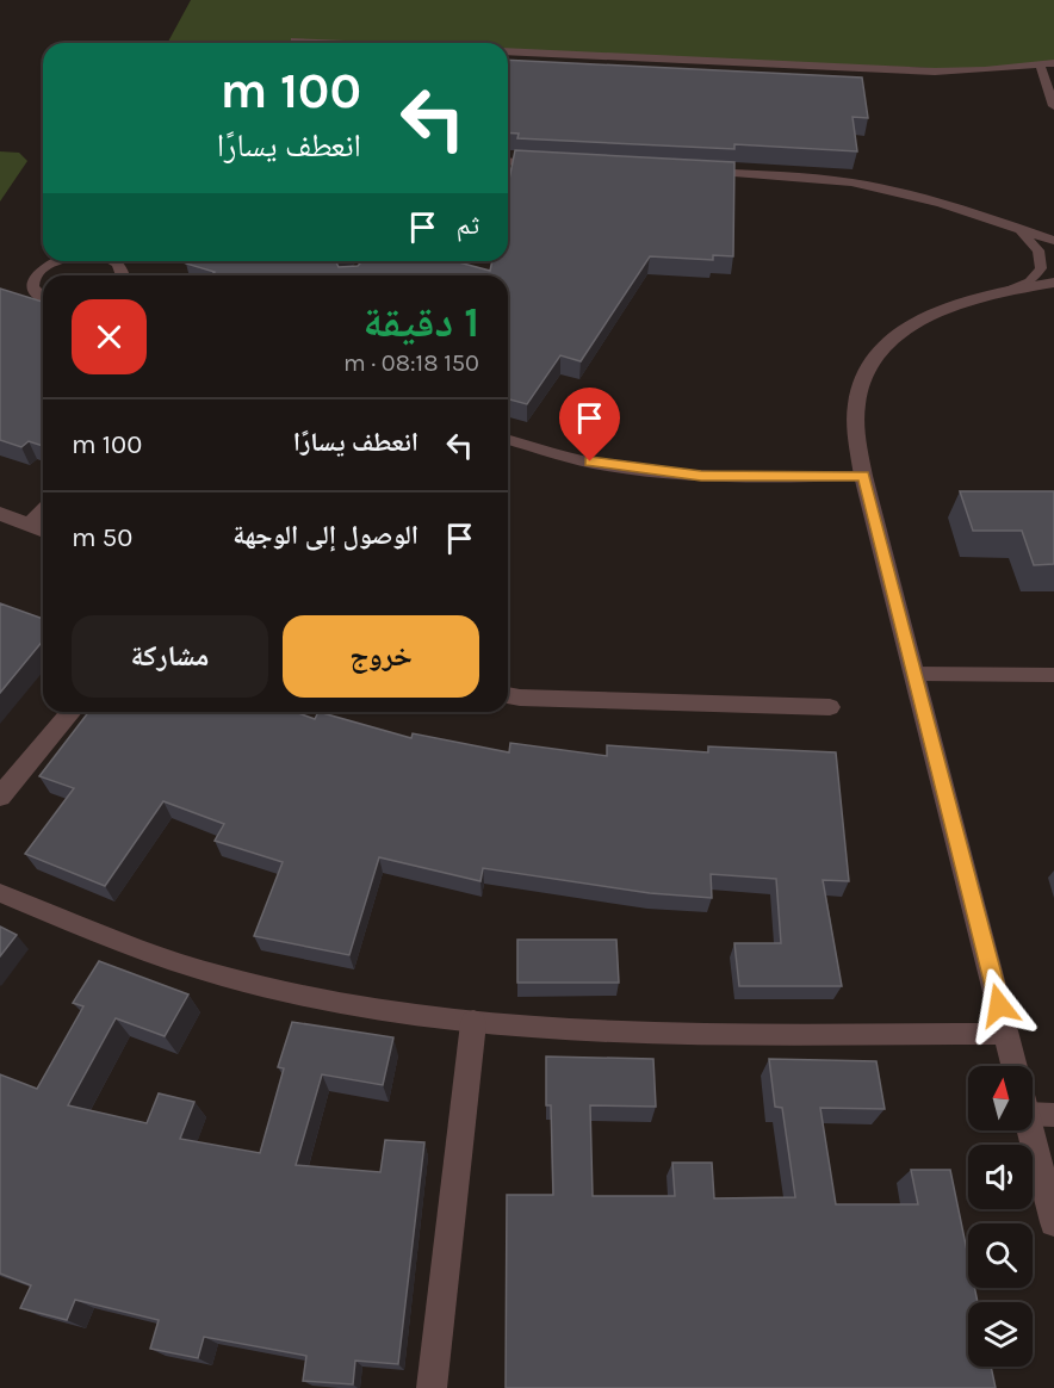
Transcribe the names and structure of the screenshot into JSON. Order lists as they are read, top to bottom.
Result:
{
  "north": "top",
  "page": {
    "turn": ["100 m", "انعطف يسارًا"],
    "then": "ثم",
    "heading": ["1 دقيقة", "150 m · 08:18"],
    "list": [
      {
        "name": "انعطف يسارًا",
        "value": "100 m"
      },
      {
        "name": "الوصول إلى الوجهة",
        "value": "50 m"
      }
    ],
    "buttons": ["خروج", "مشاركة"]
  }
}
